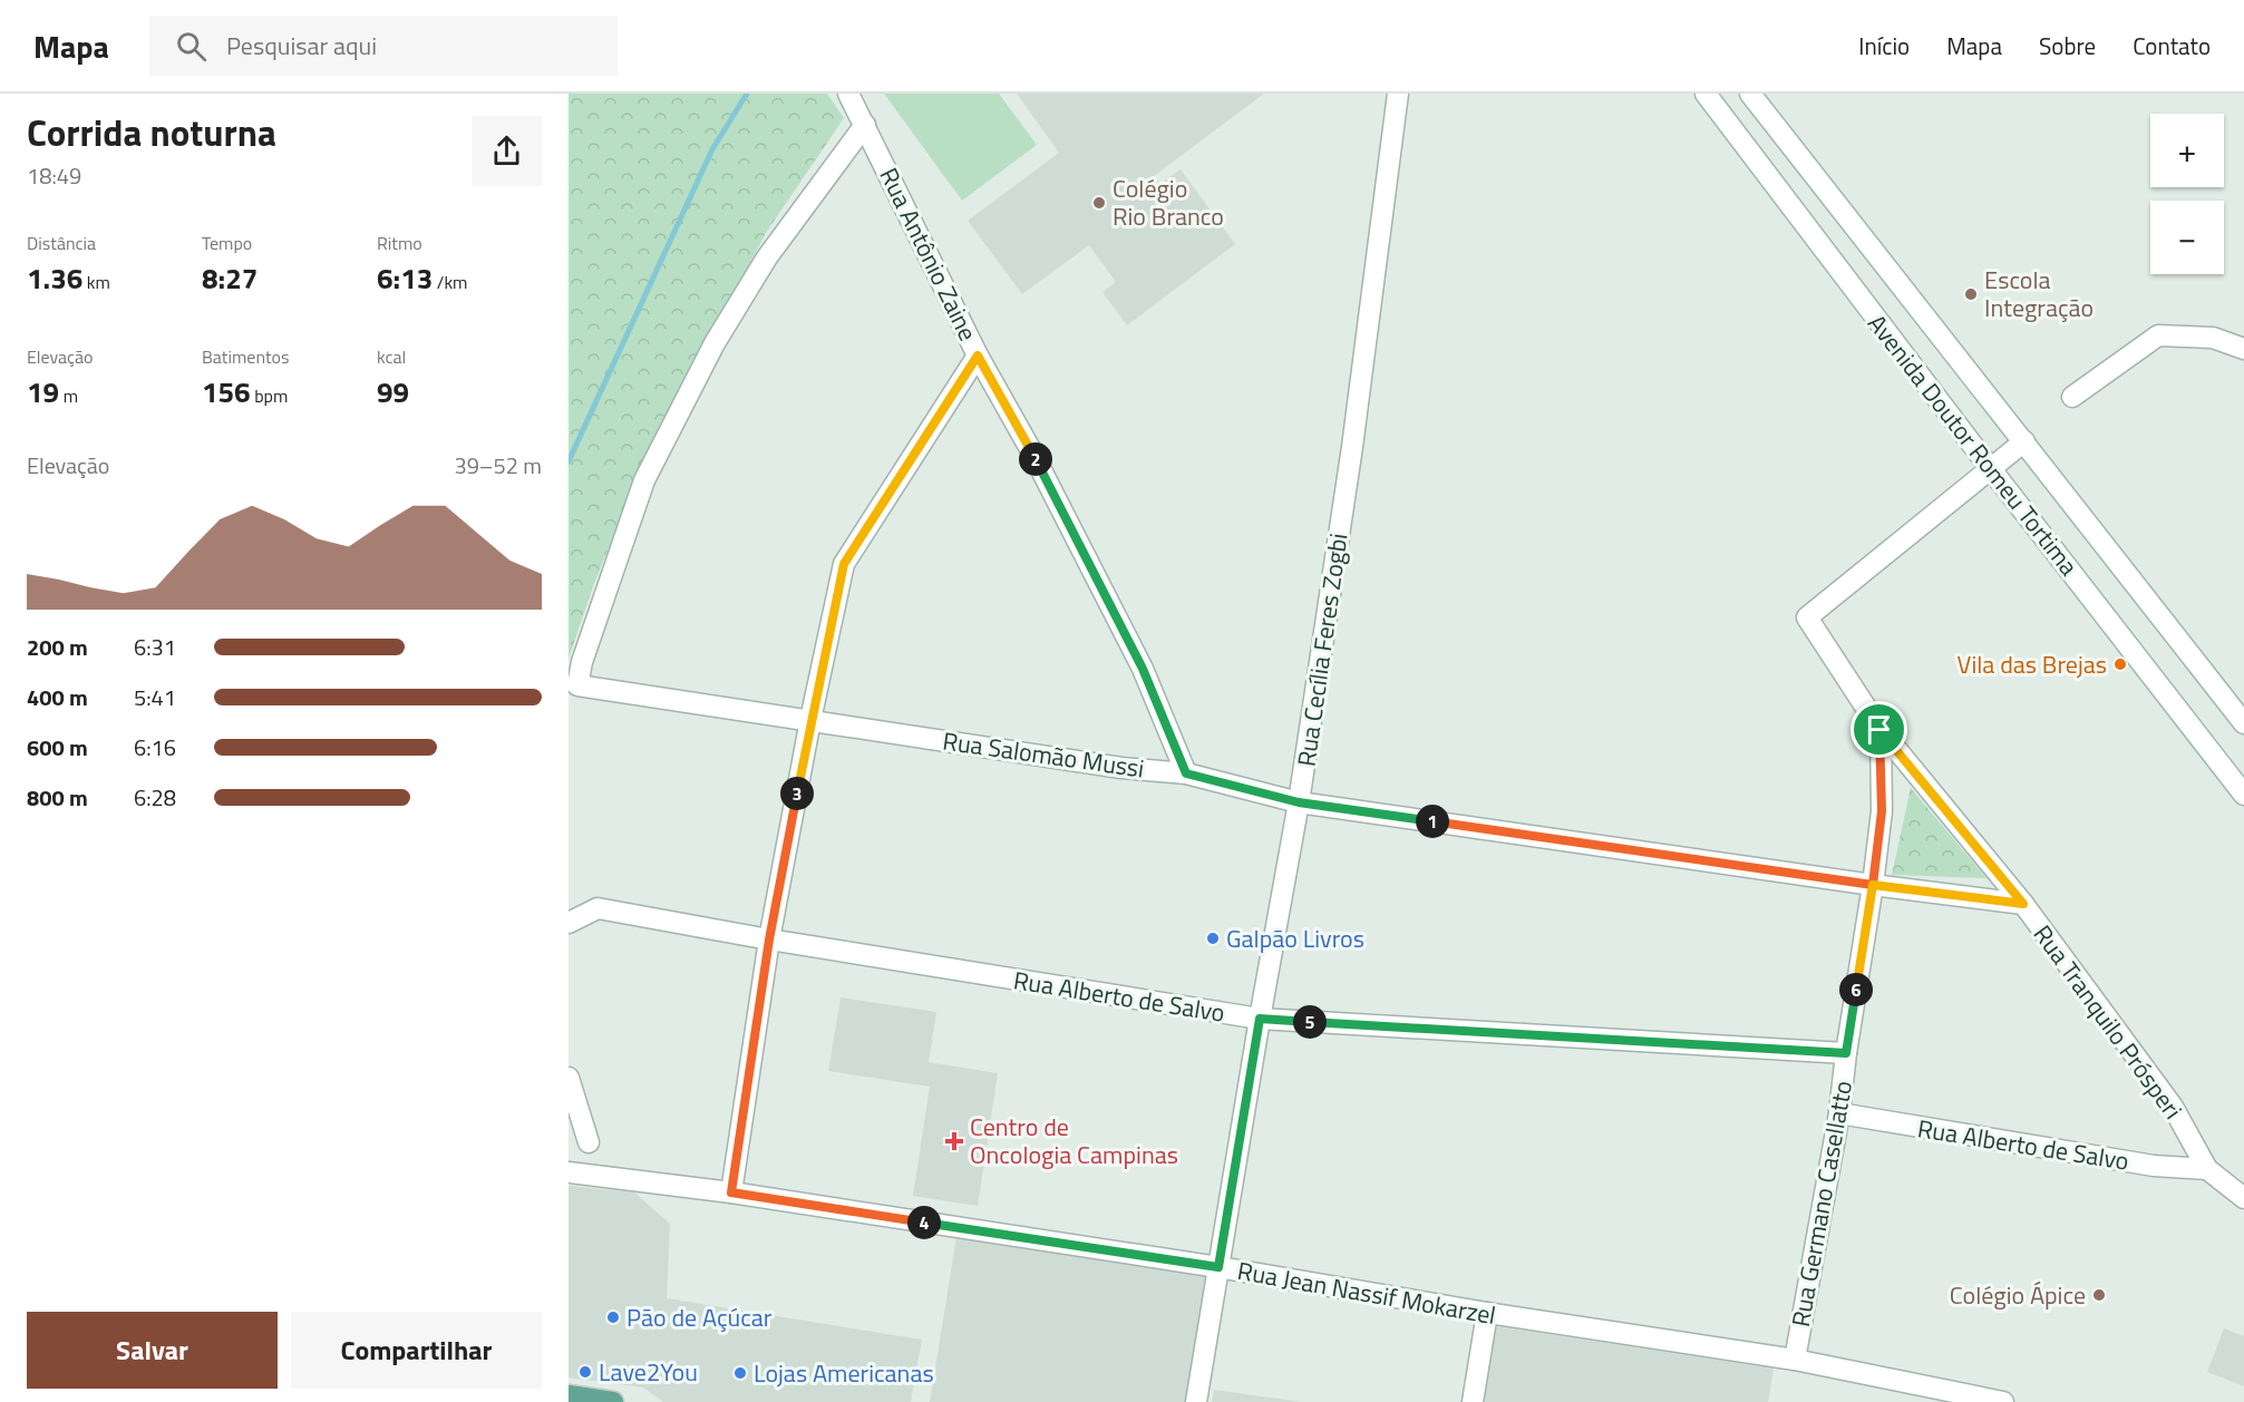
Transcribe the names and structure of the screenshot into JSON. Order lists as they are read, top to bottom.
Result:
{
  "streets": {
    "street": [
      "Rua Antônio Zaine",
      "Avenida Doutor Romeu Tortima",
      "Rua Cecília Feres Zogbi",
      "Rua Salomão Mussi",
      "Rua Alberto de Salvo",
      "Rua Tranquilo Prósperi",
      "Rua Germano Casellatto",
      "Rua Jean Nassif Mokarzel"
    ]
  },
  "crossings": [
    ["Rua Antônio Zaine", "Rua Salomão Mussi"],
    ["Avenida Doutor Romeu Tortima", "Rua Tranquilo Prósperi"],
    ["Rua Cecília Feres Zogbi", "Rua Salomão Mussi"],
    ["Rua Cecília Feres Zogbi", "Rua Alberto de Salvo"],
    ["Rua Cecília Feres Zogbi", "Rua Jean Nassif Mokarzel"],
    ["Rua Salomão Mussi", "Rua Tranquilo Prósperi"],
    ["Rua Salomão Mussi", "Rua Germano Casellatto"],
    ["Rua Alberto de Salvo", "Rua Tranquilo Prósperi"],
    ["Rua Alberto de Salvo", "Rua Germano Casellatto"],
    ["Rua Tranquilo Prósperi", "Rua Germano Casellatto"],
    ["Rua Germano Casellatto", "Rua Jean Nassif Mokarzel"]
  ],
  "places": {
    "other": [
      "Colégio Rio Branco",
      "Escola Integração",
      "Vila das Brejas",
      "Galpão Livros",
      "Colégio Ápice",
      "Pão de Açúcar",
      "Lave2You",
      "Lojas Americanas"
    ],
    "health": ["Centro de Oncologia Campinas"]
  },
  "page": {
    "header": "Mapa",
    "search": "Pesquisar aqui",
    "nav": [
      "Início",
      "Mapa",
      "Sobre",
      "Contato"
    ],
    "heading": ["Corrida noturna", "18:49"],
    "map_buttons": ["+", "−"],
    "stats": [
      ["Distância", "1.36 km"],
      ["Tempo", "8:27"],
      ["Ritmo", "6:13 /km"],
      ["Elevação", "19 m"],
      ["Batimentos", "156 bpm"],
      ["kcal", "99"]
    ],
    "chart": ["Elevação", "39–52 m"],
    "pins": [
      "2",
      "3",
      "1",
      "6",
      "5",
      "4"
    ],
    "list": [
      {
        "name": "200 m",
        "note": "6:31"
      },
      {
        "name": "400 m",
        "note": "5:41"
      },
      {
        "name": "600 m",
        "note": "6:16"
      },
      {
        "name": "800 m",
        "note": "6:28"
      }
    ],
    "buttons": ["Salvar", "Compartilhar"]
  }
}
